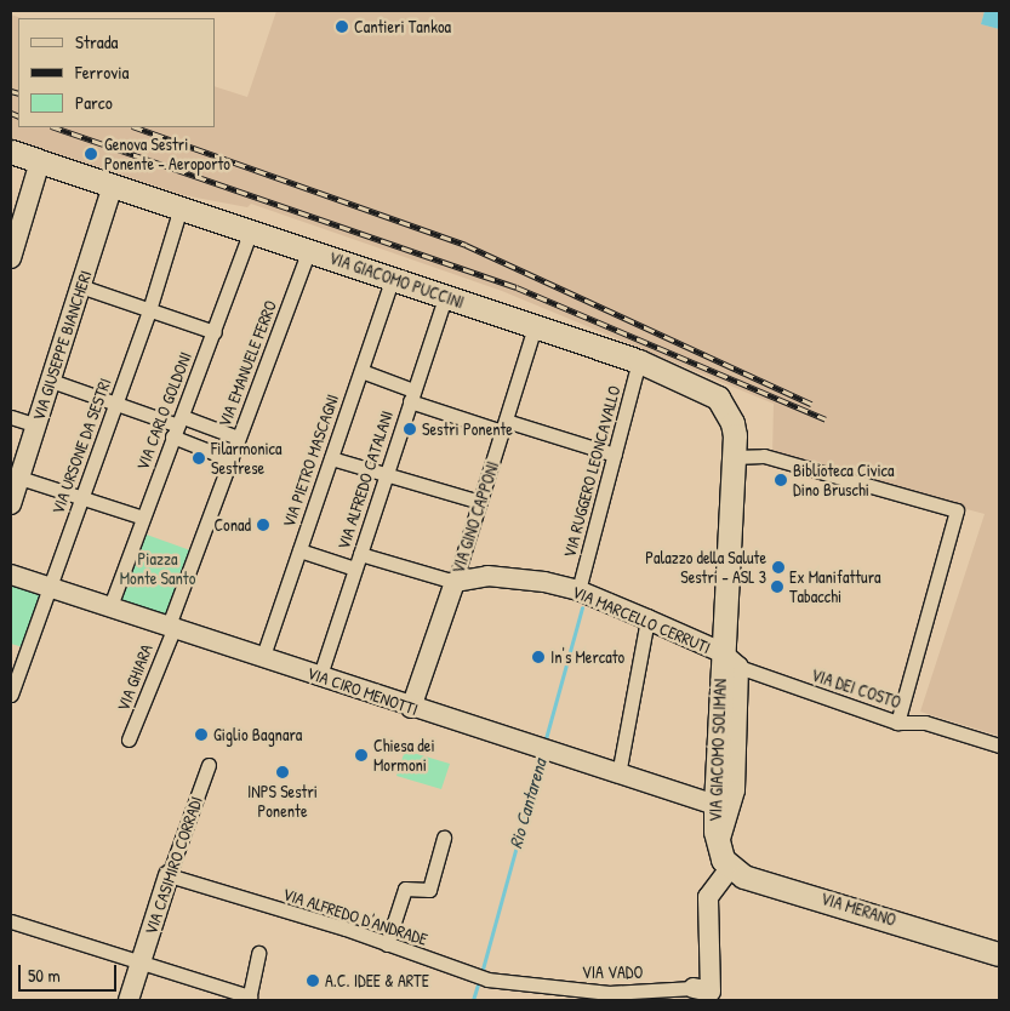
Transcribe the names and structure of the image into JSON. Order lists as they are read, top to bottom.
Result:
{
  "streets": {
    "main road": ["VIA GIACOMO PUCCINI", "VIA GIACOMO SOLIMAN", "VIA MERANO"],
    "street": [
      "VIA GIUSEPPE BIANCHERI",
      "VIA EMANUELE FERRO",
      "VIA CARLO GOLDONI",
      "VIA URSONE DA SESTRI",
      "VIA PIETRO MASCAGNI",
      "VIA RUGGERO LEONCAVALLO",
      "VIA ALFREDO CATALANI",
      "VIA GINO CAPPONI",
      "VIA MARCELLO CERRUTI",
      "VIA GHIARA",
      "VIA DEI COSTO",
      "VIA CIRO MENOTTI",
      "VIA CASIMIRO CORRADI",
      "VIA ALFREDO D'ANDRADE",
      "VIA VADO"
    ]
  },
  "crossings": [
    ["VIA GIACOMO PUCCINI", "VIA GIUSEPPE BIANCHERI"],
    ["VIA GIACOMO PUCCINI", "VIA EMANUELE FERRO"],
    ["VIA GIACOMO PUCCINI", "VIA CARLO GOLDONI"],
    ["VIA GIACOMO PUCCINI", "VIA URSONE DA SESTRI"],
    ["VIA GIACOMO PUCCINI", "VIA PIETRO MASCAGNI"],
    ["VIA GIACOMO PUCCINI", "VIA RUGGERO LEONCAVALLO"],
    ["VIA GIACOMO PUCCINI", "VIA ALFREDO CATALANI"],
    ["VIA GIACOMO PUCCINI", "VIA GINO CAPPONI"],
    ["VIA GIACOMO PUCCINI", "VIA GIACOMO SOLIMAN"],
    ["VIA EMANUELE FERRO", "VIA GHIARA"],
    ["VIA EMANUELE FERRO", "VIA CIRO MENOTTI"],
    ["VIA CARLO GOLDONI", "VIA CIRO MENOTTI"],
    ["VIA URSONE DA SESTRI", "VIA CIRO MENOTTI"],
    ["VIA PIETRO MASCAGNI", "VIA CIRO MENOTTI"],
    ["VIA RUGGERO LEONCAVALLO", "VIA MARCELLO CERRUTI"],
    ["VIA ALFREDO CATALANI", "VIA CIRO MENOTTI"],
    ["VIA GINO CAPPONI", "VIA MARCELLO CERRUTI"],
    ["VIA GINO CAPPONI", "VIA CIRO MENOTTI"],
    ["VIA MARCELLO CERRUTI", "VIA DEI COSTO"],
    ["VIA MARCELLO CERRUTI", "VIA GIACOMO SOLIMAN"],
    ["VIA GHIARA", "VIA CIRO MENOTTI"],
    ["VIA DEI COSTO", "VIA GIACOMO SOLIMAN"],
    ["VIA CIRO MENOTTI", "VIA GIACOMO SOLIMAN"],
    ["VIA GIACOMO SOLIMAN", "VIA MERANO"],
    ["VIA CASIMIRO CORRADI", "VIA ALFREDO D'ANDRADE"],
    ["VIA ALFREDO D'ANDRADE", "VIA VADO"]
  ],
  "water": ["Rio Cantarena"],
  "parks": ["Piazza Monte Santo"],
  "places": [
    "Cantieri Tankoa",
    "Genova Sestri Ponente - Aeroporto",
    "Sestri Ponente",
    "Filarmonica Sestrese",
    "Biblioteca Civica Dino Bruschi",
    "Conad",
    "Palazzo della Salute Sestri - ASL 3",
    "Ex Manifattura Tabacchi",
    "In's Mercato",
    "Giglio Bagnara",
    "Chiesa dei Mormoni",
    "INPS Sestri Ponente",
    "A.C. IDEE & ARTE"
  ],
  "legend": ["Strada", "Ferrovia", "Parco"],
  "scale_bar": "50 m"
}
